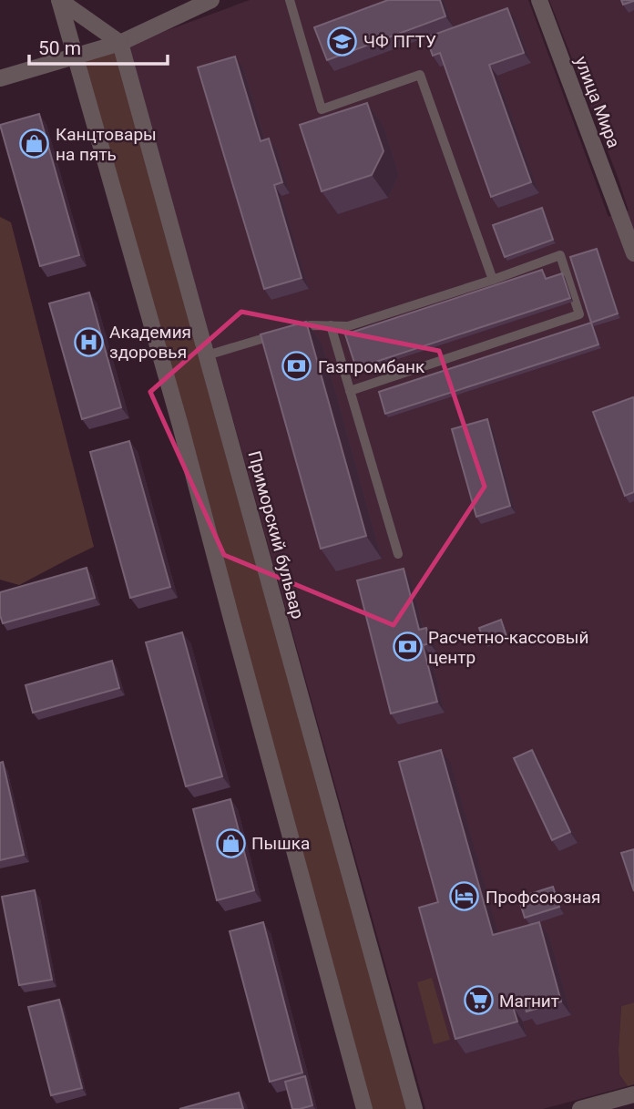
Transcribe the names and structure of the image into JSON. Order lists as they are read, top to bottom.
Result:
{
  "streets": {
    "street": ["улица Мира", "Приморский бульвар"]
  },
  "places": {
    "school or university": ["ЧФ ПГТУ"],
    "shop": ["Канцтовары на пять", "Пышка"],
    "hospital": ["Академия здоровья"],
    "bank": ["Газпромбанк", "Расчетно-кассовый центр"],
    "hotel": ["Профсоюзная"],
    "supermarket": ["Магнит"]
  },
  "scale_bar": "50 m"
}
